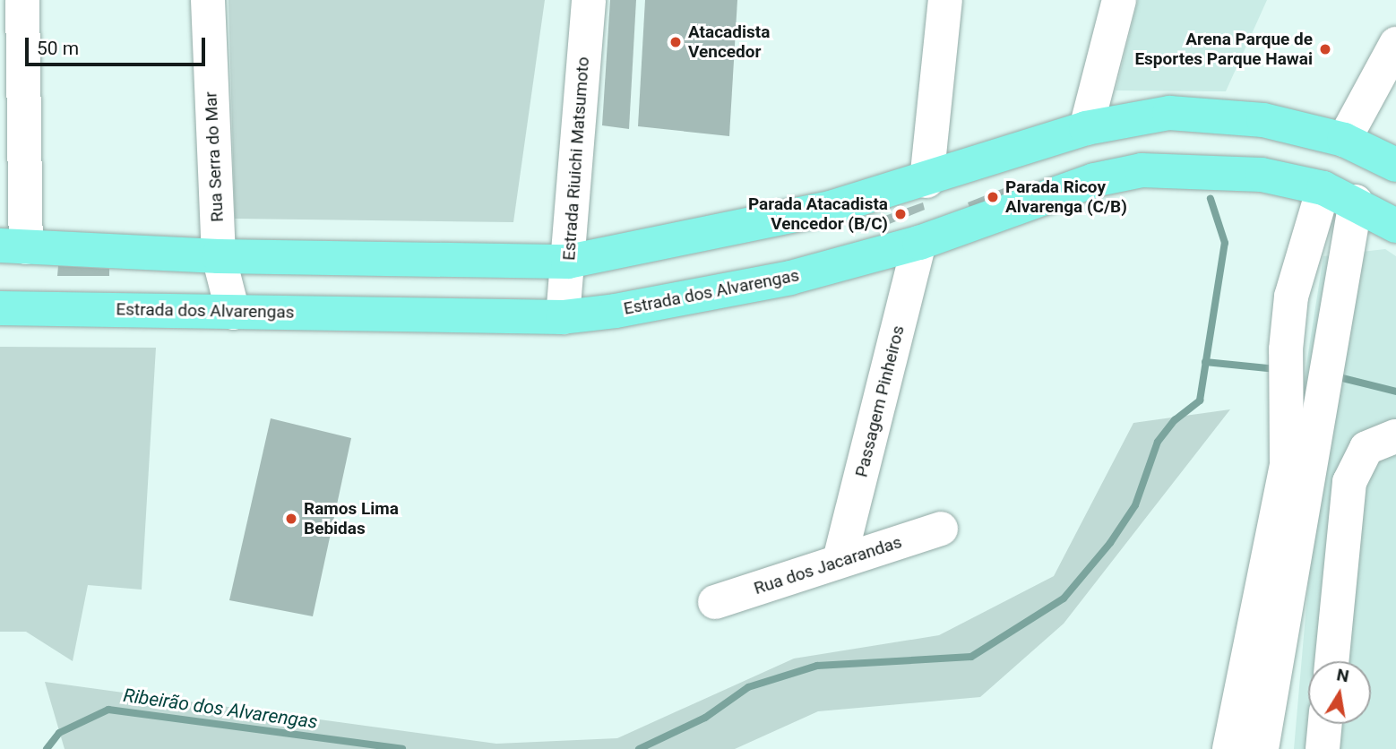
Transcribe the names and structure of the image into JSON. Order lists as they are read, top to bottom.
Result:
{
  "streets": {
    "main road": ["Estrada dos Alvarengas"],
    "street": [
      "Rua Serra do Mar",
      "Estrada Riuichi Matsumoto",
      "Passagem Pinheiros",
      "Rua dos Jacarandas"
    ]
  },
  "crossings": [
    ["Rua Serra do Mar", "Estrada dos Alvarengas"],
    ["Estrada Riuichi Matsumoto", "Estrada dos Alvarengas"],
    ["Estrada dos Alvarengas", "Passagem Pinheiros"],
    ["Passagem Pinheiros", "Rua dos Jacarandas"]
  ],
  "water": ["Ribeirão dos Alvarengas"],
  "places": [
    "Atacadista Vencedor",
    "Arena Parque de Esportes Parque Hawai",
    "Parada Ricoy Alvarenga (C/B)",
    "Parada Atacadista Vencedor (B/C)",
    "Ramos Lima Bebidas"
  ],
  "scale_bar": "50 m",
  "north": "top"
}
